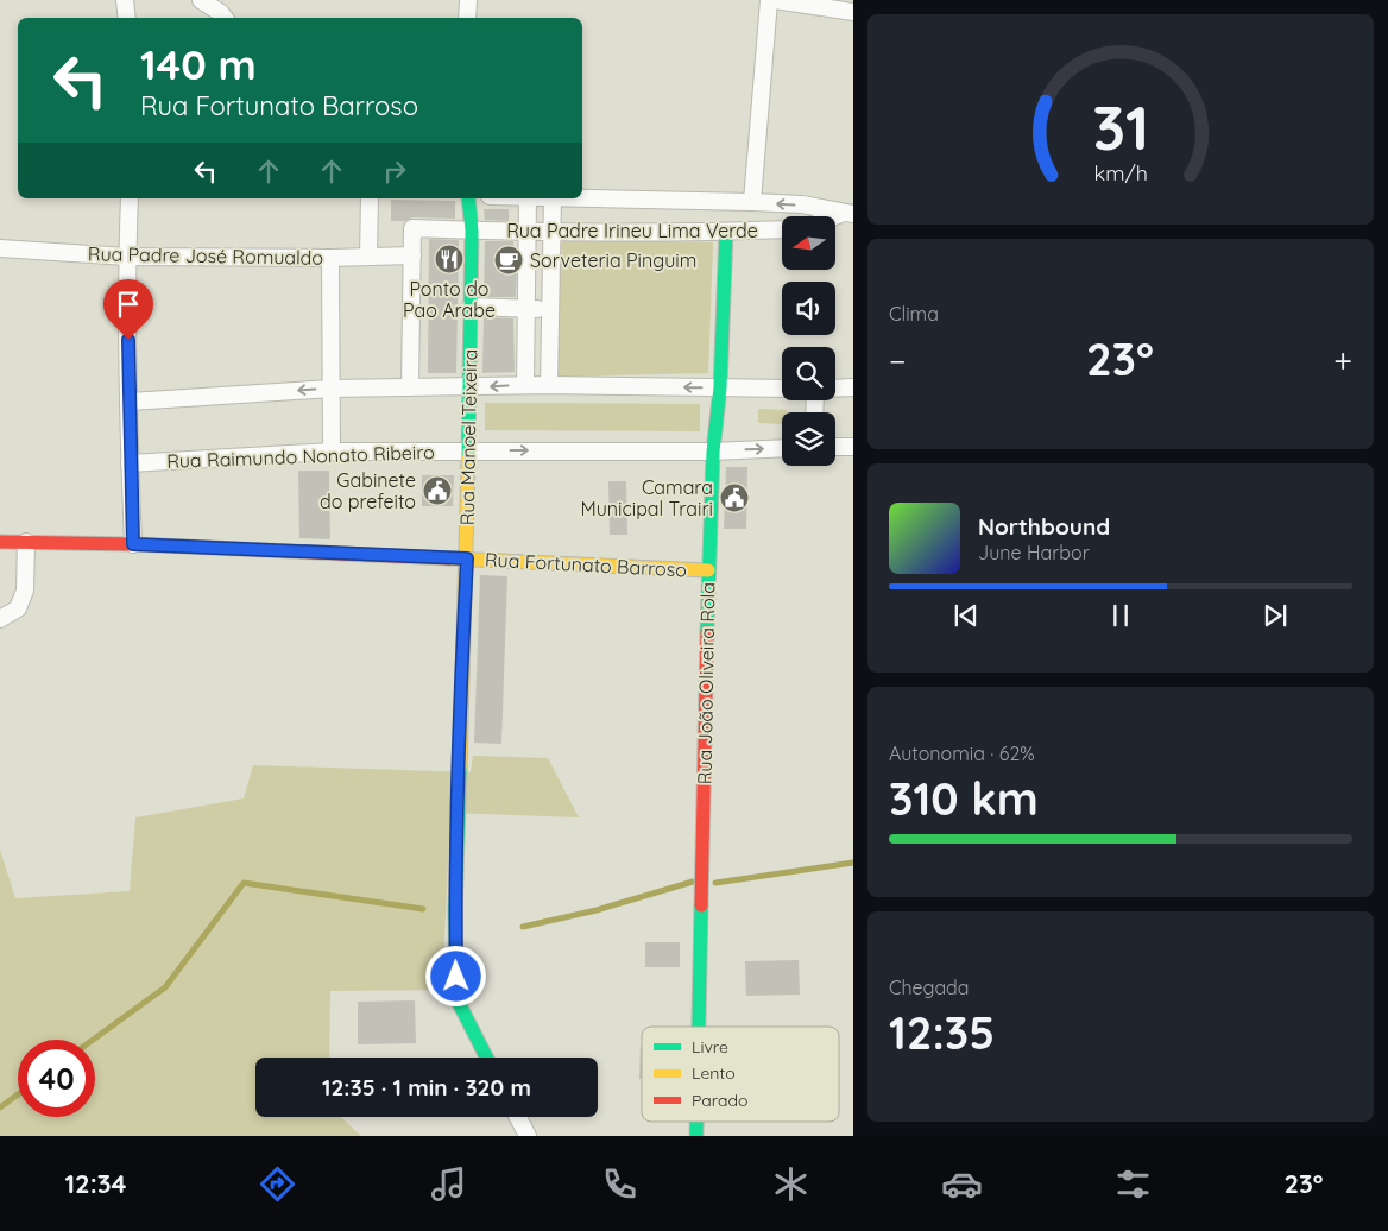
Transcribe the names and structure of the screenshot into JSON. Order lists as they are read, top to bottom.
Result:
{
  "streets": {
    "street": [
      "Rua Padre Irineu Lima Verde",
      "Rua Padre José Romualdo",
      "Rua Manoel Teixeira",
      "Rua Raimundo Nonato Ribeiro",
      "Rua Fortunato Barroso",
      "Rua João Oliveira Rola"
    ]
  },
  "crossings": [
    ["Rua Padre Irineu Lima Verde", "Rua Padre José Romualdo"],
    ["Rua Padre Irineu Lima Verde", "Rua Manoel Teixeira"],
    ["Rua Padre Irineu Lima Verde", "Rua João Oliveira Rola"],
    ["Rua Manoel Teixeira", "Rua Raimundo Nonato Ribeiro"],
    ["Rua Manoel Teixeira", "Rua Fortunato Barroso"],
    ["Rua Raimundo Nonato Ribeiro", "Rua João Oliveira Rola"],
    ["Rua Fortunato Barroso", "Rua João Oliveira Rola"]
  ],
  "places": {
    "restaurant": ["Ponto do Pao Arabe"],
    "cafe": ["Sorveteria Pinguim"],
    "public building": ["Gabinete do prefeito", "Camara Municipal Trairi"]
  },
  "legend": ["Livre", "Lento", "Parado"],
  "north": "left",
  "page": {
    "turn": ["140 m", "Rua Fortunato Barroso"],
    "tile": [
      "Clima",
      ["Autonomia · 62%", "310 km"],
      ["Chegada", "12:35"]
    ],
    "heat": ["−", "23°", "+"],
    "song": ["Northbound", "June Harbor"],
    "limit": "40",
    "trip": "12:35 · 1 min · 320 m",
    "tabs": ["12:34", "23°"],
    "gauge": ["31", "km/h"]
  }
}
